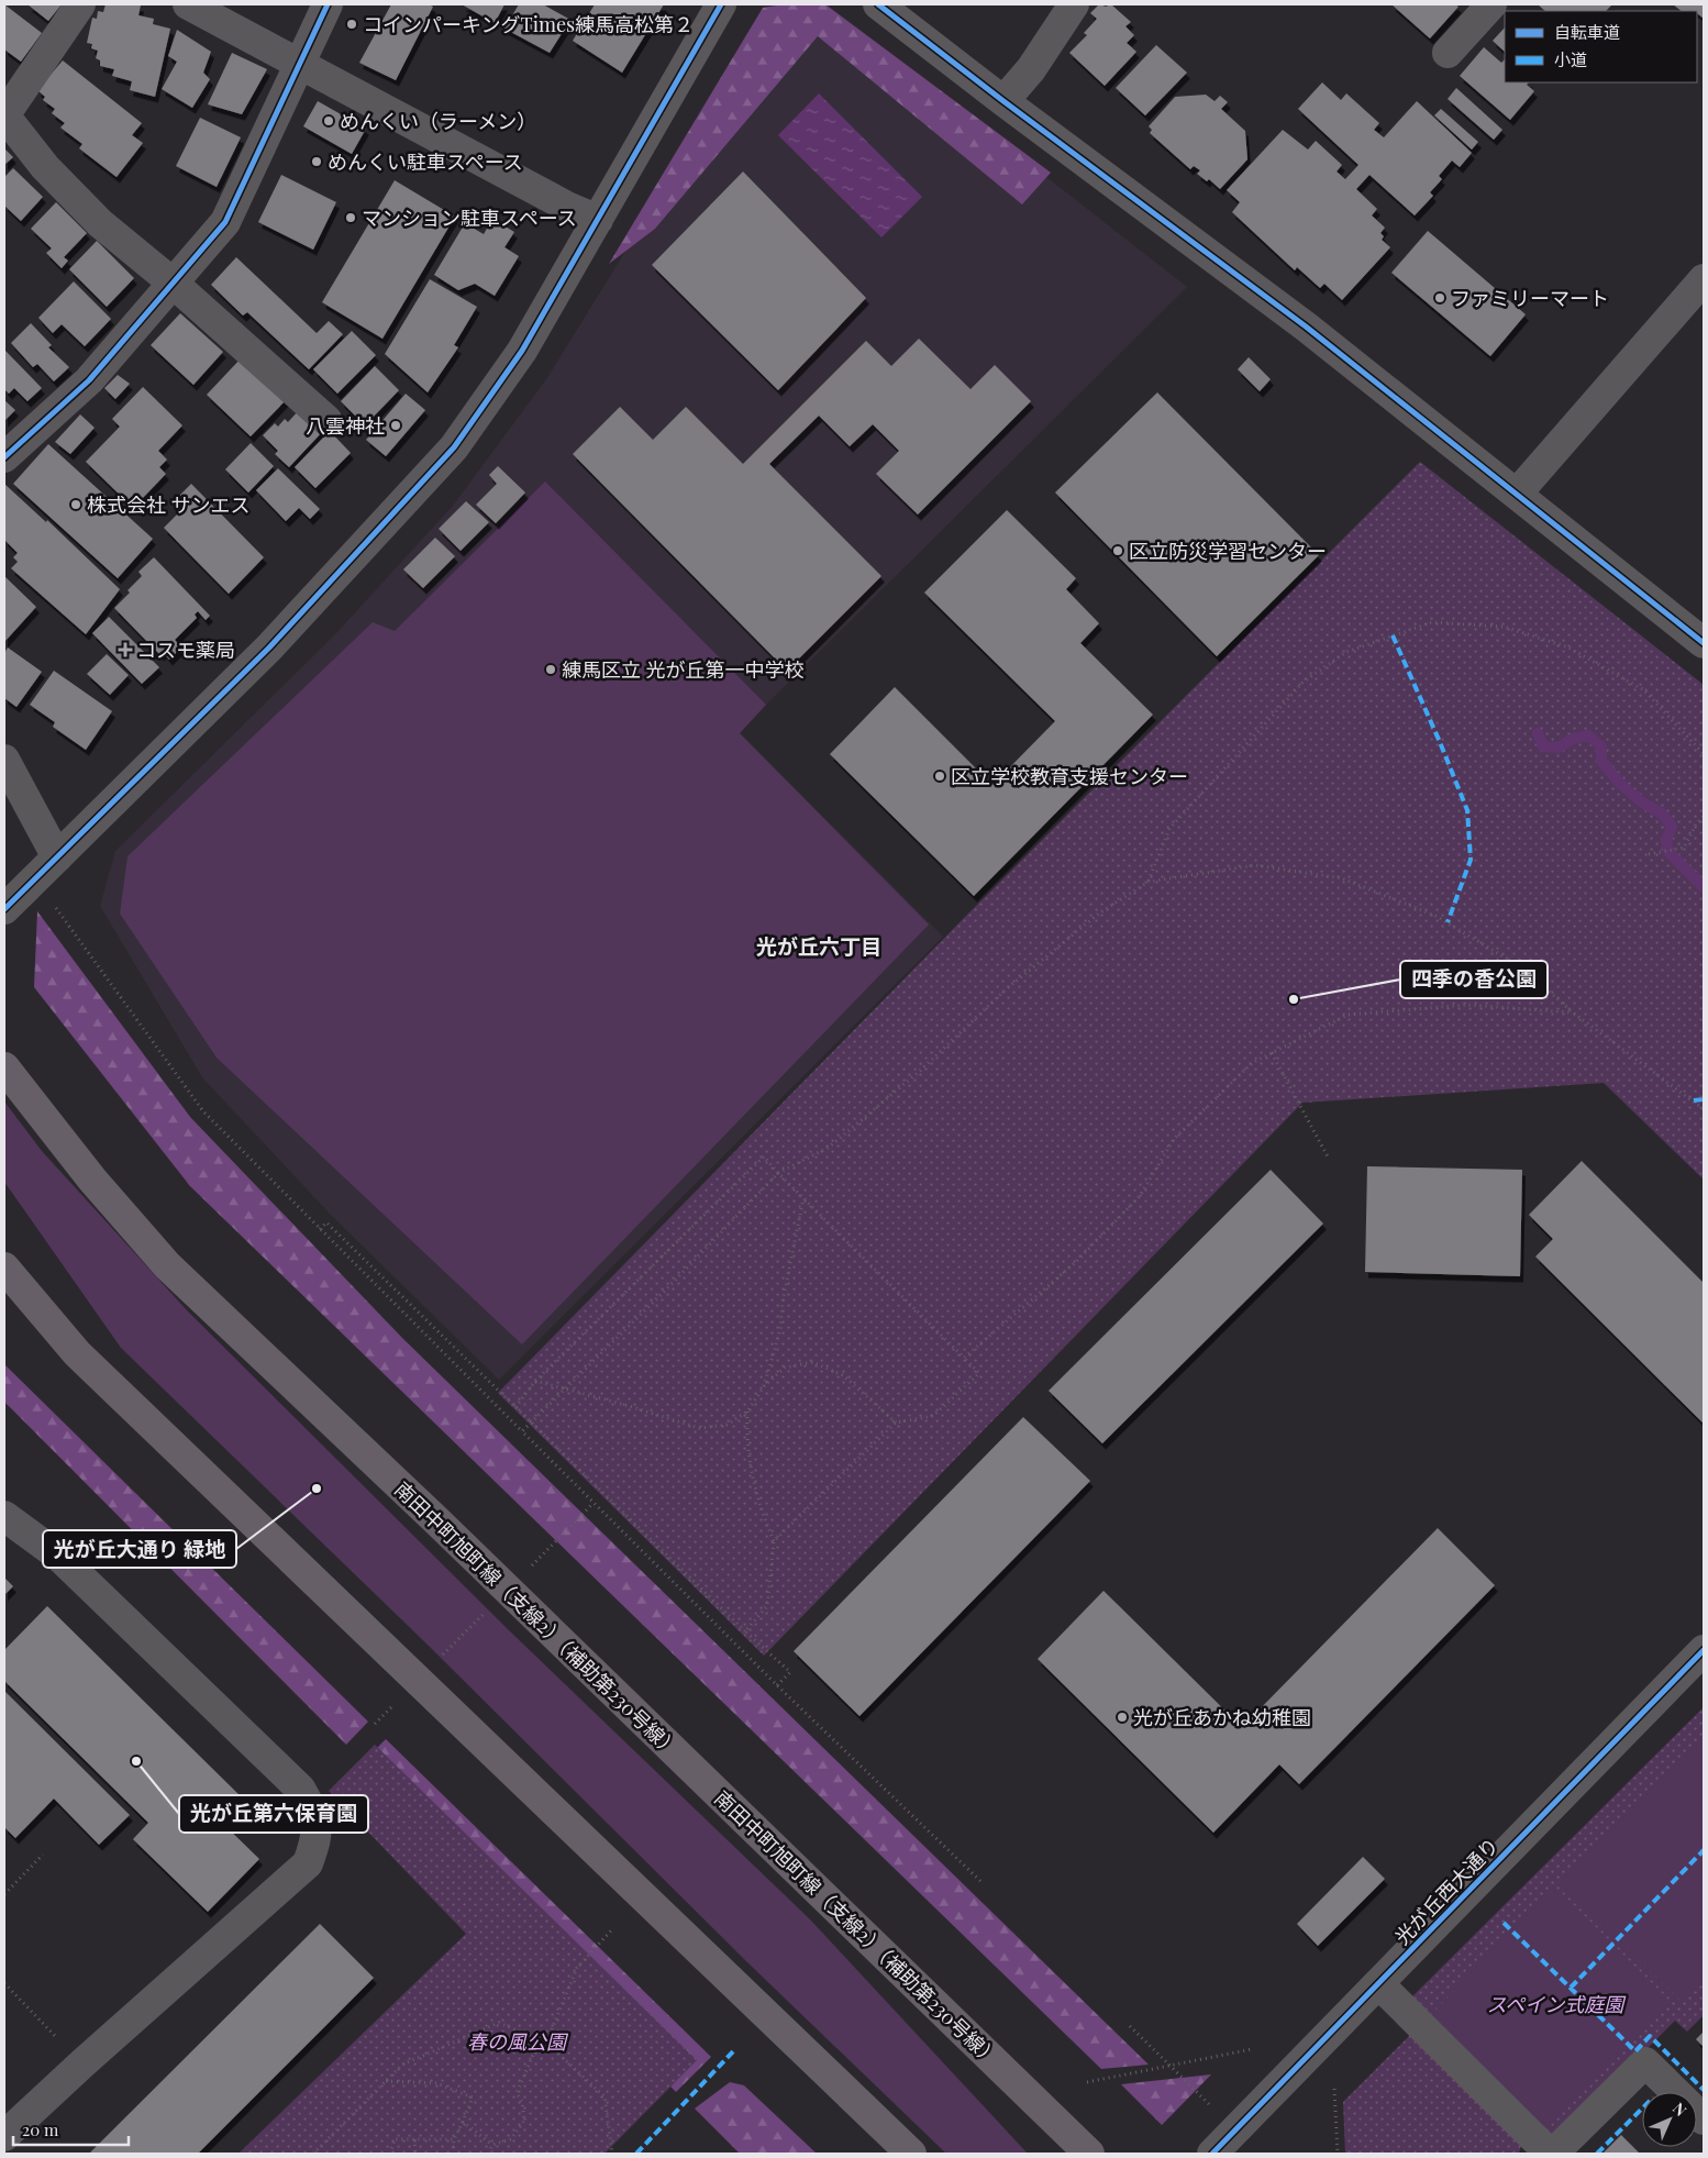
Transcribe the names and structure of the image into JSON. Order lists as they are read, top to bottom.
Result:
{
  "streets": {
    "main road": ["南田中町旭町線（支線2）（補助第230号線）"],
    "street": ["光が丘西大通り"]
  },
  "districts": ["光が丘六丁目"],
  "parks": ["スペイン式庭園", "春の風公園"],
  "places": {
    "other": [
      "コインパーキングTimes練馬高松第２",
      "めんくい（ラーメン）",
      "めんくい駐車スペース",
      "マンション駐車スペース",
      "ファミリーマート",
      "八雲神社",
      "株式会社 サンエス",
      "区立防災学習センター",
      "練馬区立 光が丘第一中学校",
      "区立学校教育支援センター",
      "四季の香公園",
      "光が丘大通り 緑地",
      "光が丘あかね幼稚園",
      "光が丘第六保育園"
    ],
    "health": ["コスモ薬局"]
  },
  "legend": ["自転車道", "小道"],
  "scale_bar": "20 m",
  "north": "top right"
}
